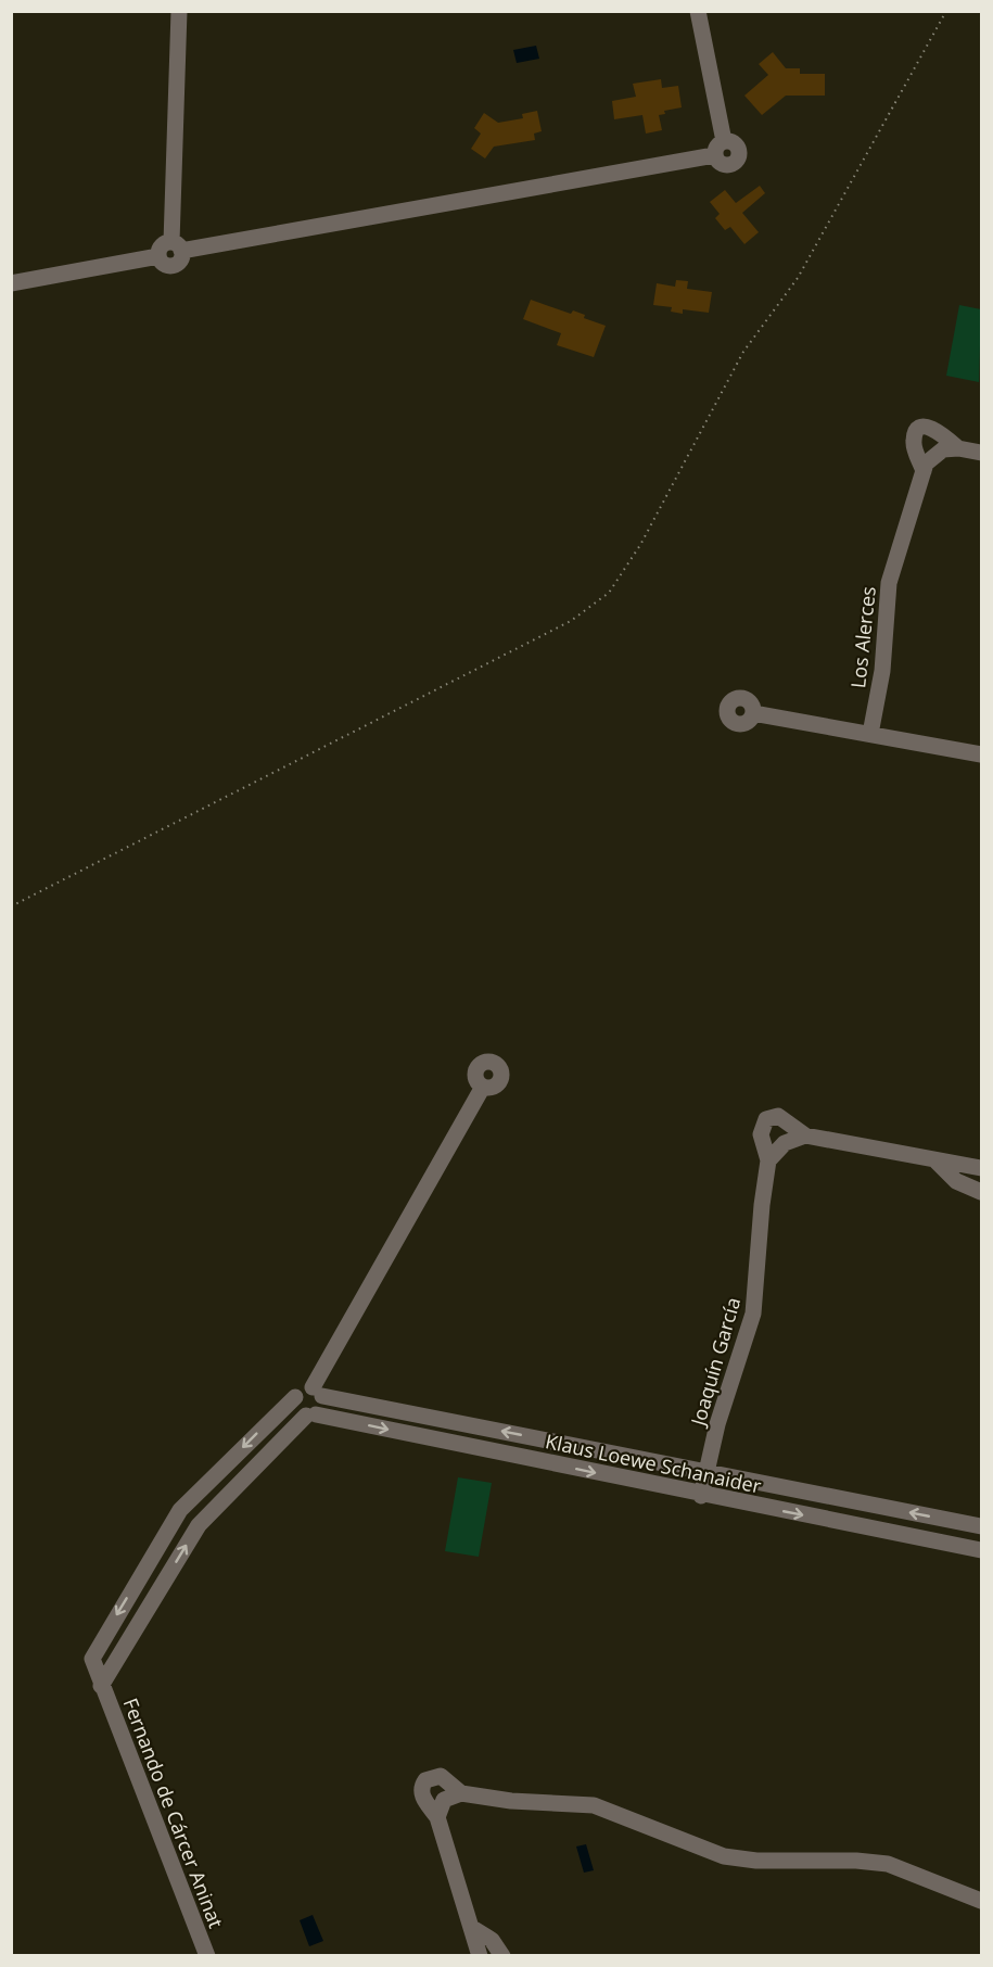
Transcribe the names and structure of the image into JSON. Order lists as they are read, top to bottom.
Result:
{
  "streets": {
    "street": [
      "Los Alerces",
      "Joaquín García",
      "Klaus Loewe Schanaider",
      "Fernando de Cárcer Aninat"
    ]
  },
  "crossings": [
    ["Joaquín García", "Klaus Loewe Schanaider"]
  ]
}
